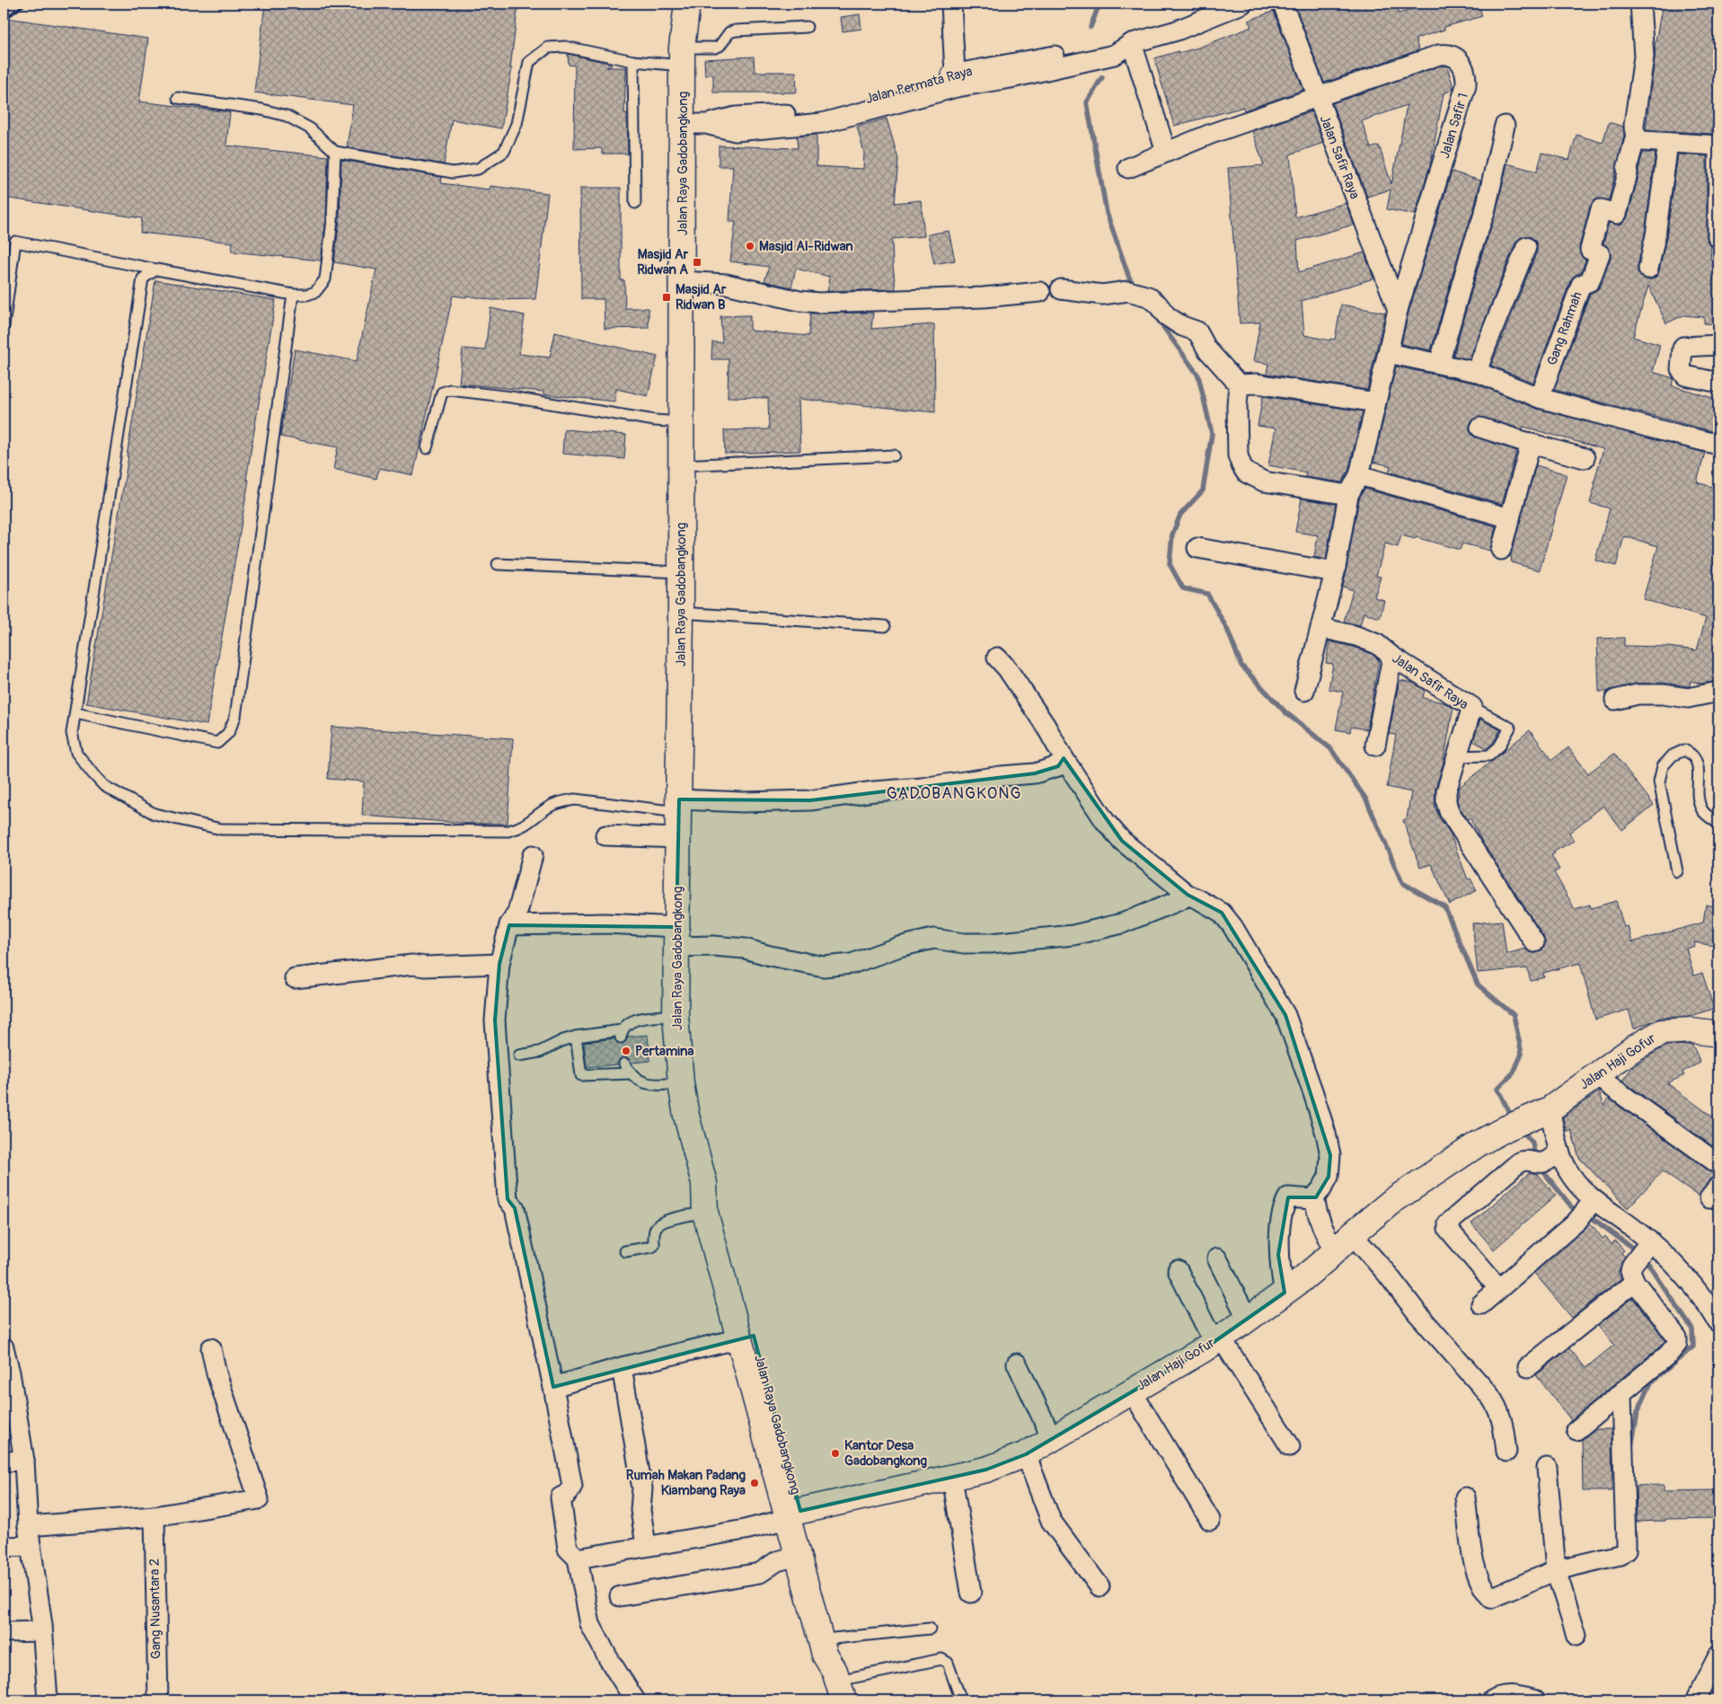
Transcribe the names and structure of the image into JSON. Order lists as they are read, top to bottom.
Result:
{
  "streets": {
    "main road": ["Jalan Raya Gadobangkong", "Jalan Haji Gofur"],
    "street": [
      "Jalan Permata Raya",
      "Jalan Safir 1",
      "Jalan Safir Raya",
      "Gang Rahmah",
      "Gang Nusantara 2"
    ]
  },
  "crossings": [
    ["Jalan Permata Raya", "Jalan Raya Gadobangkong"],
    ["Jalan Safir 1", "Jalan Safir Raya"],
    ["Jalan Raya Gadobangkong", "Jalan Haji Gofur"]
  ],
  "districts": ["GADOBANGKONG"],
  "places": {
    "other": [
      "Masjid Al-Ridwan",
      "Pertamina",
      "Kantor Desa Gadobangkong",
      "Rumah Makan Padang Kiambang Raya"
    ],
    "transit": ["Masjid Ar Ridwan A", "Masjid Ar Ridwan B"]
  }
}
